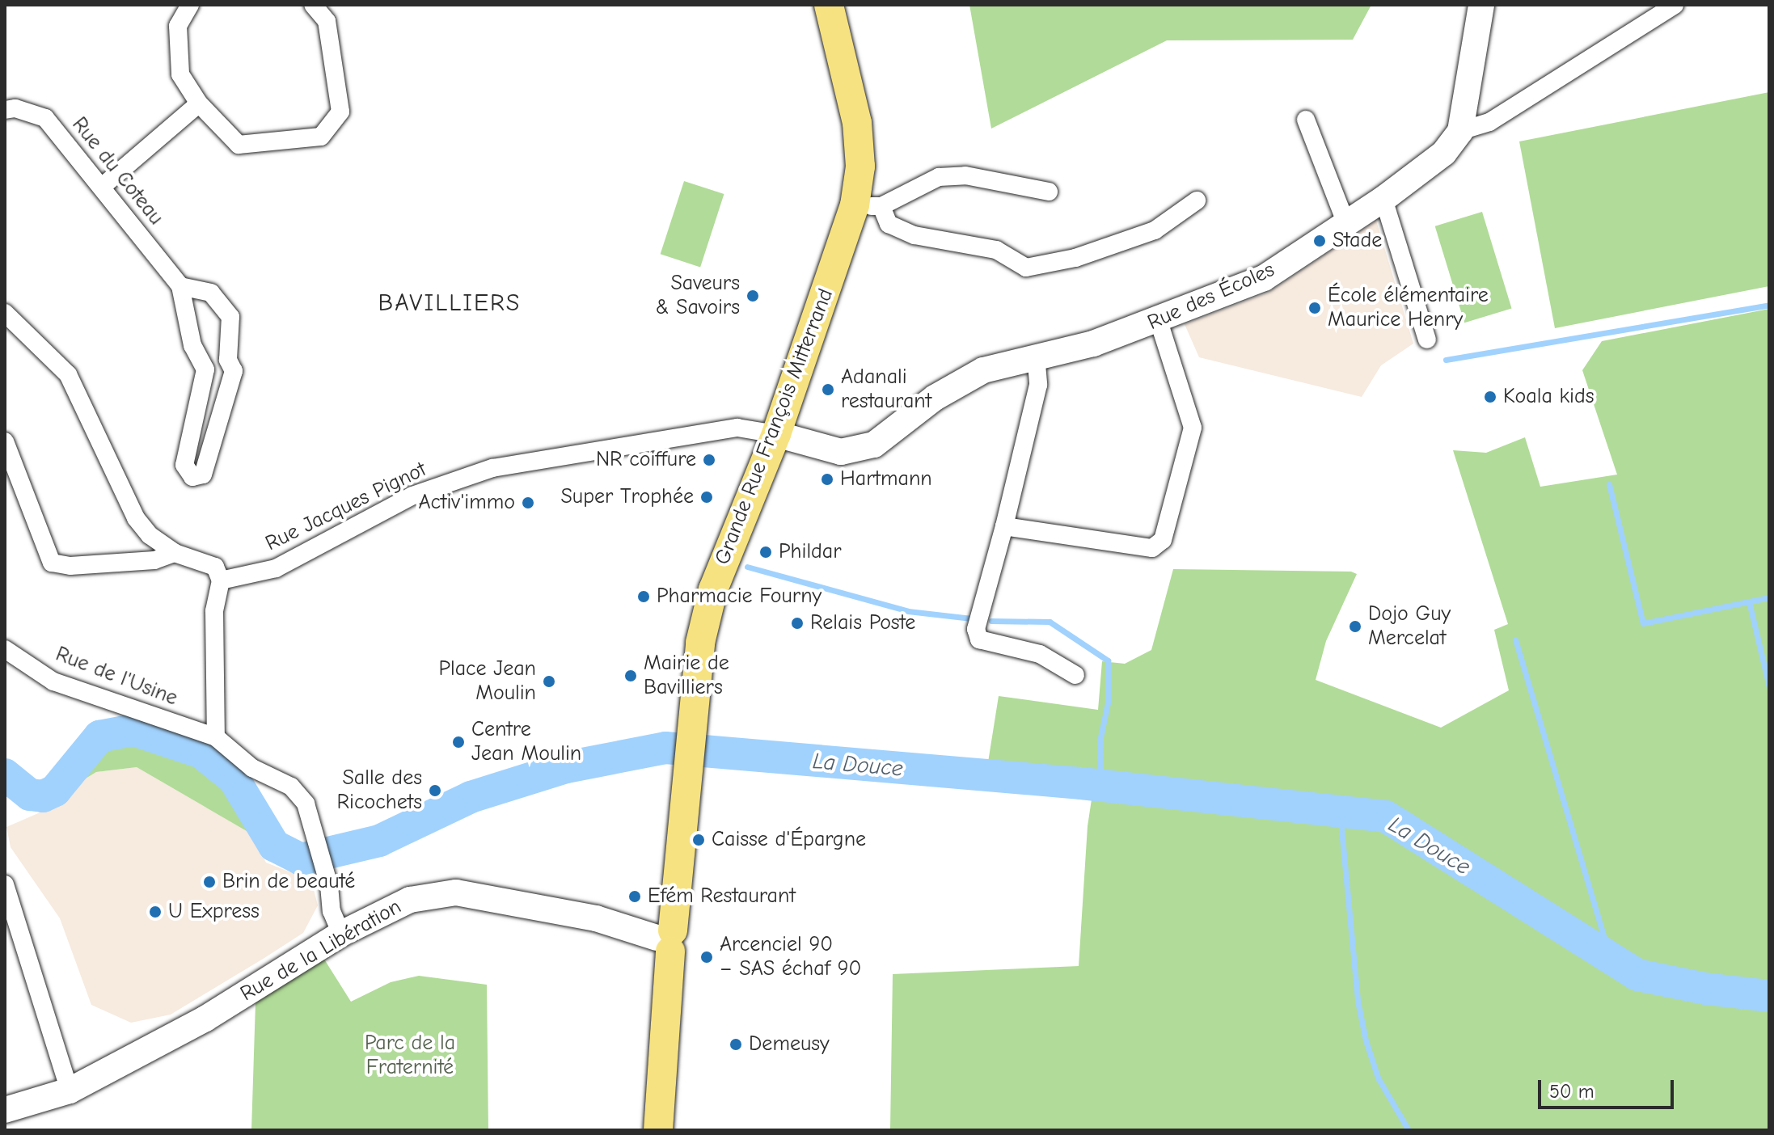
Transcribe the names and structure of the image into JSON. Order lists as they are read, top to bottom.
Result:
{
  "streets": {
    "main road": ["Grande Rue François Mitterrand"],
    "street": [
      "Rue du Coteau",
      "Rue des Écoles",
      "Rue Jacques Pignot",
      "Rue de l'Usine",
      "Rue de la Libération"
    ]
  },
  "crossings": [
    ["Rue des Écoles", "Grande Rue François Mitterrand"],
    ["Rue des Écoles", "Rue Jacques Pignot"],
    ["Grande Rue François Mitterrand", "Rue Jacques Pignot"],
    ["Grande Rue François Mitterrand", "Rue de la Libération"]
  ],
  "districts": ["BAVILLIERS"],
  "water": ["La Douce"],
  "parks": ["Parc de la Fraternité"],
  "places": [
    "Stade",
    "Saveurs & Savoirs",
    "École élémentaire Maurice Henry",
    "Adanali restaurant",
    "Koala kids",
    "NR coiffure",
    "Hartmann",
    "Super Trophée",
    "Activ'immo",
    "Phildar",
    "Pharmacie Fourny",
    "Relais Poste",
    "Dojo Guy Mercelat",
    "Mairie de Bavilliers",
    "Place Jean Moulin",
    "Centre Jean Moulin",
    "Salle des Ricochets",
    "Caisse d'Épargne",
    "Brin de beauté",
    "Efém Restaurant",
    "U Express",
    "Arcenciel 90 – SAS échaf 90",
    "Demeusy"
  ],
  "scale_bar": "50 m"
}
